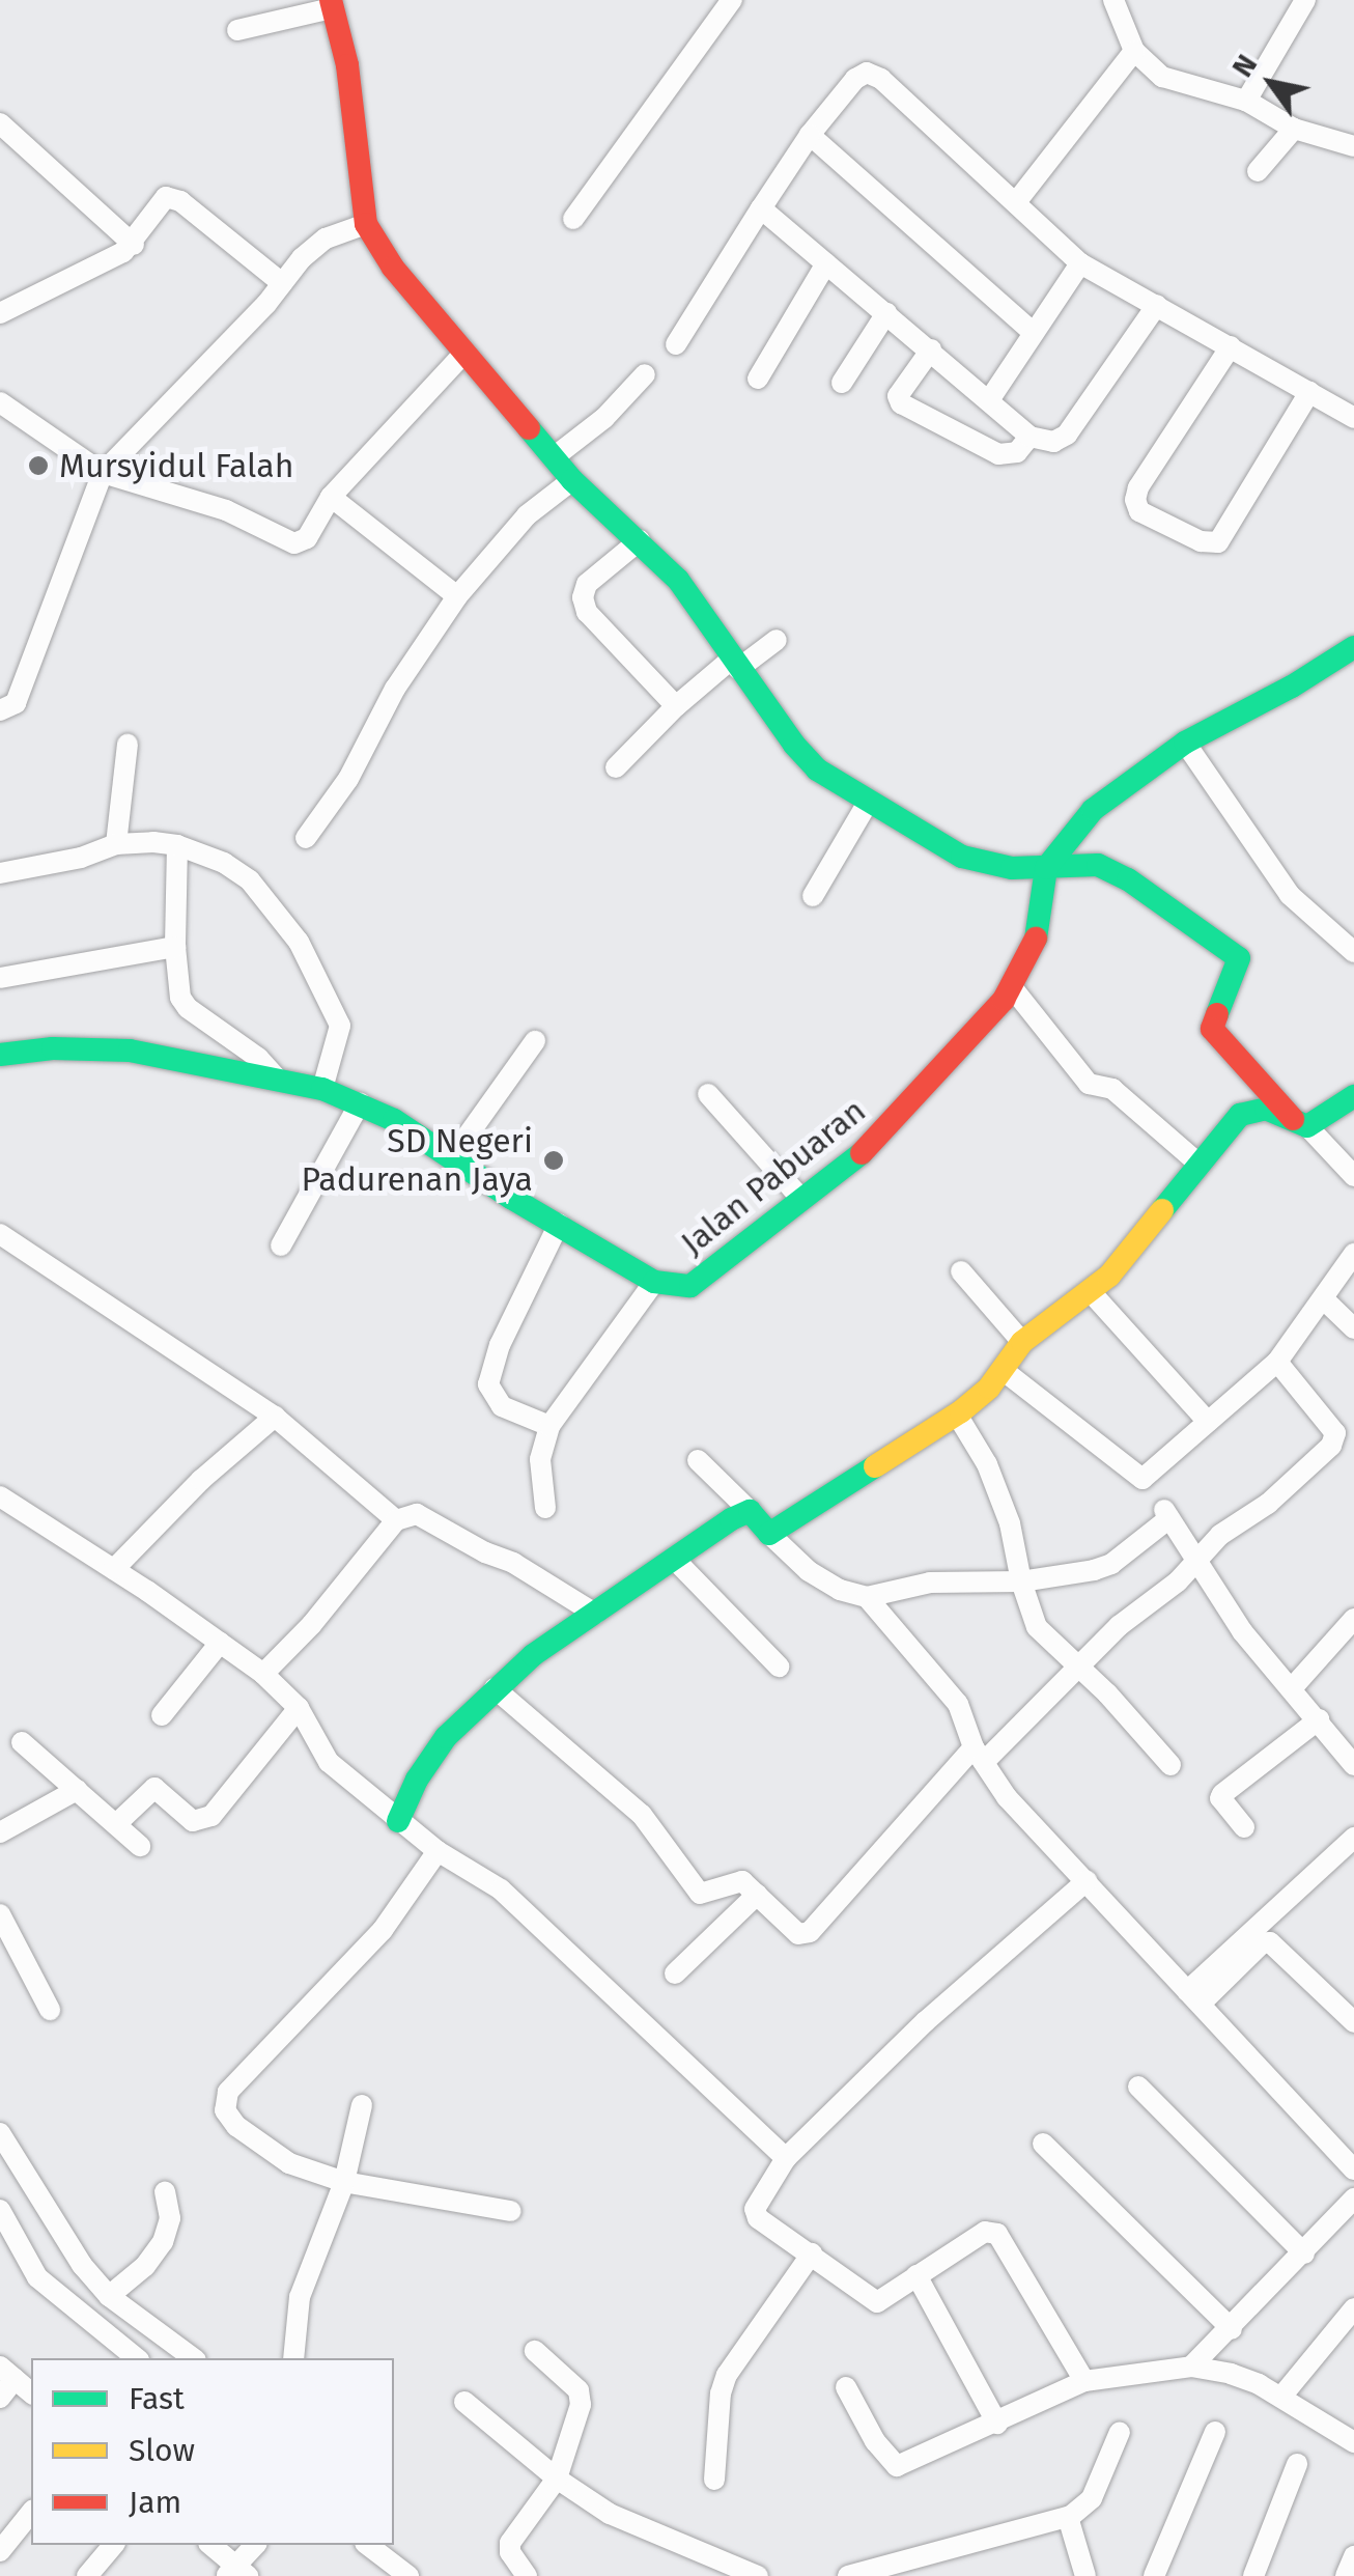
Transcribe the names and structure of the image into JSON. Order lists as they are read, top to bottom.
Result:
{
  "streets": {
    "street": ["Jalan Pabuaran"]
  },
  "places": ["Mursyidul Falah", "SD Negeri Padurenan Jaya"],
  "legend": ["Fast", "Slow", "Jam"],
  "north": "top left"
}
